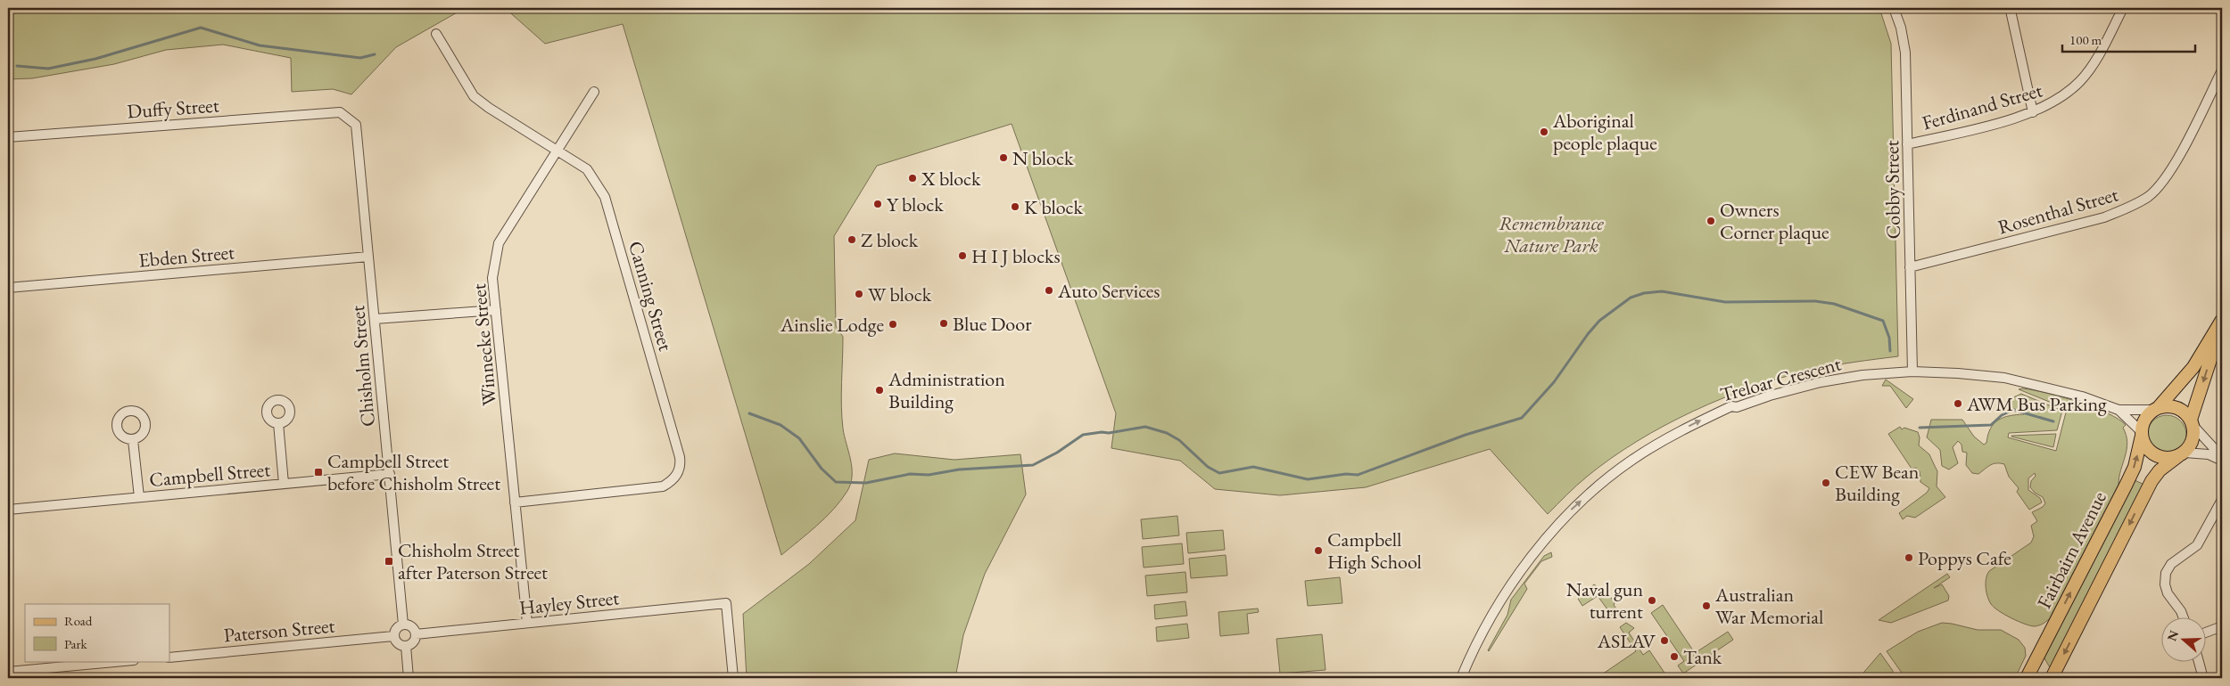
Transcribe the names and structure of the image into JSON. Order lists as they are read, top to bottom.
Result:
{
  "streets": {
    "main road": ["Fairbairn Avenue"],
    "street": [
      "Ferdinand Street",
      "Duffy Street",
      "Cobby Street",
      "Rosenthal Street",
      "Ebden Street",
      "Canning Street",
      "Winnecke Street",
      "Chisholm Street",
      "Treloar Crescent",
      "Campbell Street",
      "Hayley Street",
      "Paterson Street"
    ]
  },
  "crossings": [
    ["Ferdinand Street", "Cobby Street"],
    ["Duffy Street", "Chisholm Street"],
    ["Cobby Street", "Rosenthal Street"],
    ["Cobby Street", "Treloar Crescent"],
    ["Ebden Street", "Chisholm Street"],
    ["Canning Street", "Winnecke Street"],
    ["Winnecke Street", "Hayley Street"],
    ["Chisholm Street", "Campbell Street"],
    ["Chisholm Street", "Hayley Street"],
    ["Chisholm Street", "Paterson Street"],
    ["Treloar Crescent", "Fairbairn Avenue"],
    ["Hayley Street", "Paterson Street"]
  ],
  "one_way": ["Treloar Crescent"],
  "parks": ["Remembrance Nature Park"],
  "places": {
    "other": [
      "Aboriginal people plaque",
      "N block",
      "X block",
      "Y block",
      "K block",
      "Owners Corner plaque",
      "Z block",
      "H I J blocks",
      "Auto Services",
      "W block",
      "Blue Door",
      "Ainslie Lodge",
      "Administration Building",
      "AWM Bus Parking",
      "CEW Bean Building",
      "Campbell High School",
      "Poppys Cafe",
      "Naval gun turrent",
      "Australian War Memorial",
      "ASLAV",
      "Tank"
    ],
    "transit": ["Campbell Street before Chisholm Street", "Chisholm Street after Paterson Street"]
  },
  "legend": ["Road", "Park"],
  "scale_bar": "100 m",
  "north": "left"
}
